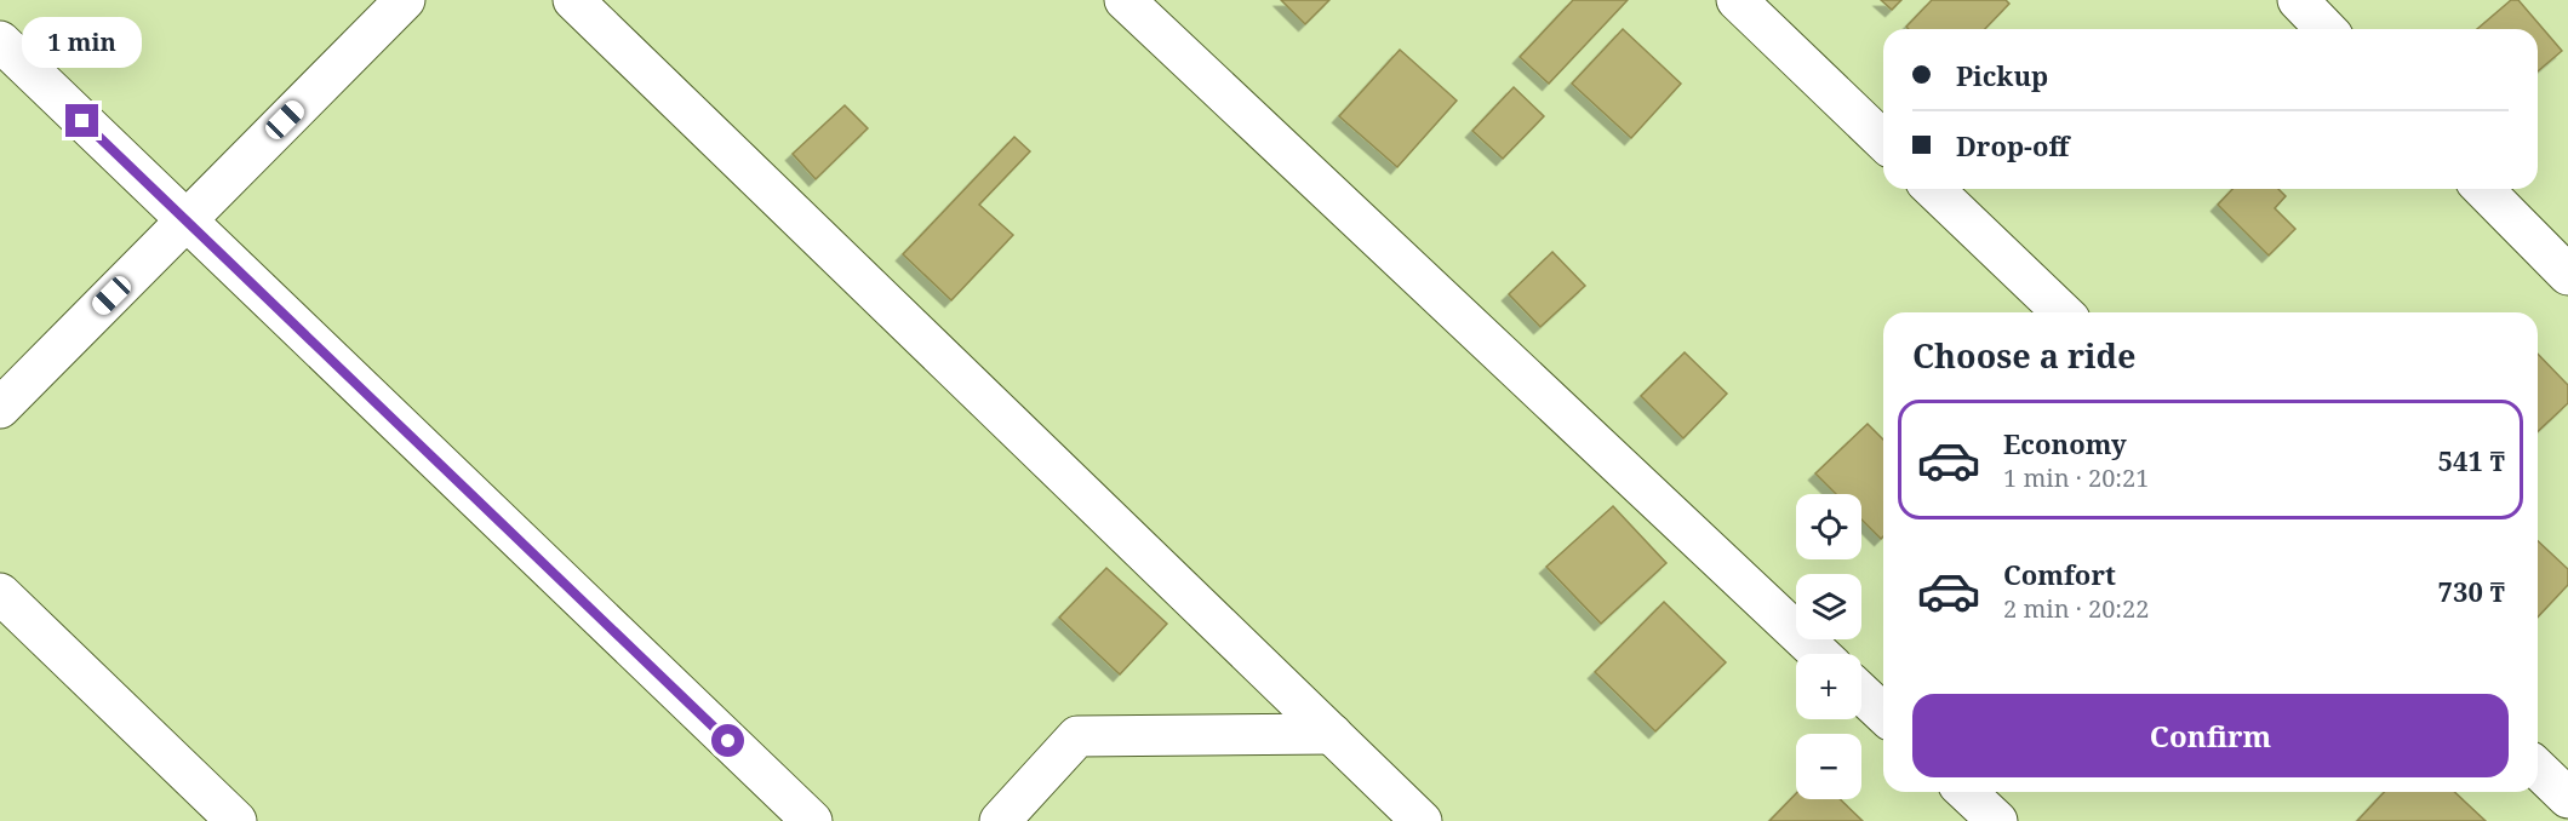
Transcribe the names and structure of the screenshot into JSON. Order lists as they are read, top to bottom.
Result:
{
  "page": {
    "bubble": "1 min",
    "banner": ["Pickup", "Drop-off"],
    "heading": "Choose a ride",
    "list": [
      {
        "name": "Economy",
        "note": "1 min · 20:21",
        "value": "541 ₸"
      },
      {
        "name": "Comfort",
        "note": "2 min · 20:22",
        "value": "730 ₸"
      }
    ],
    "map_buttons": ["+", "−"],
    "buttons": "Confirm"
  }
}
